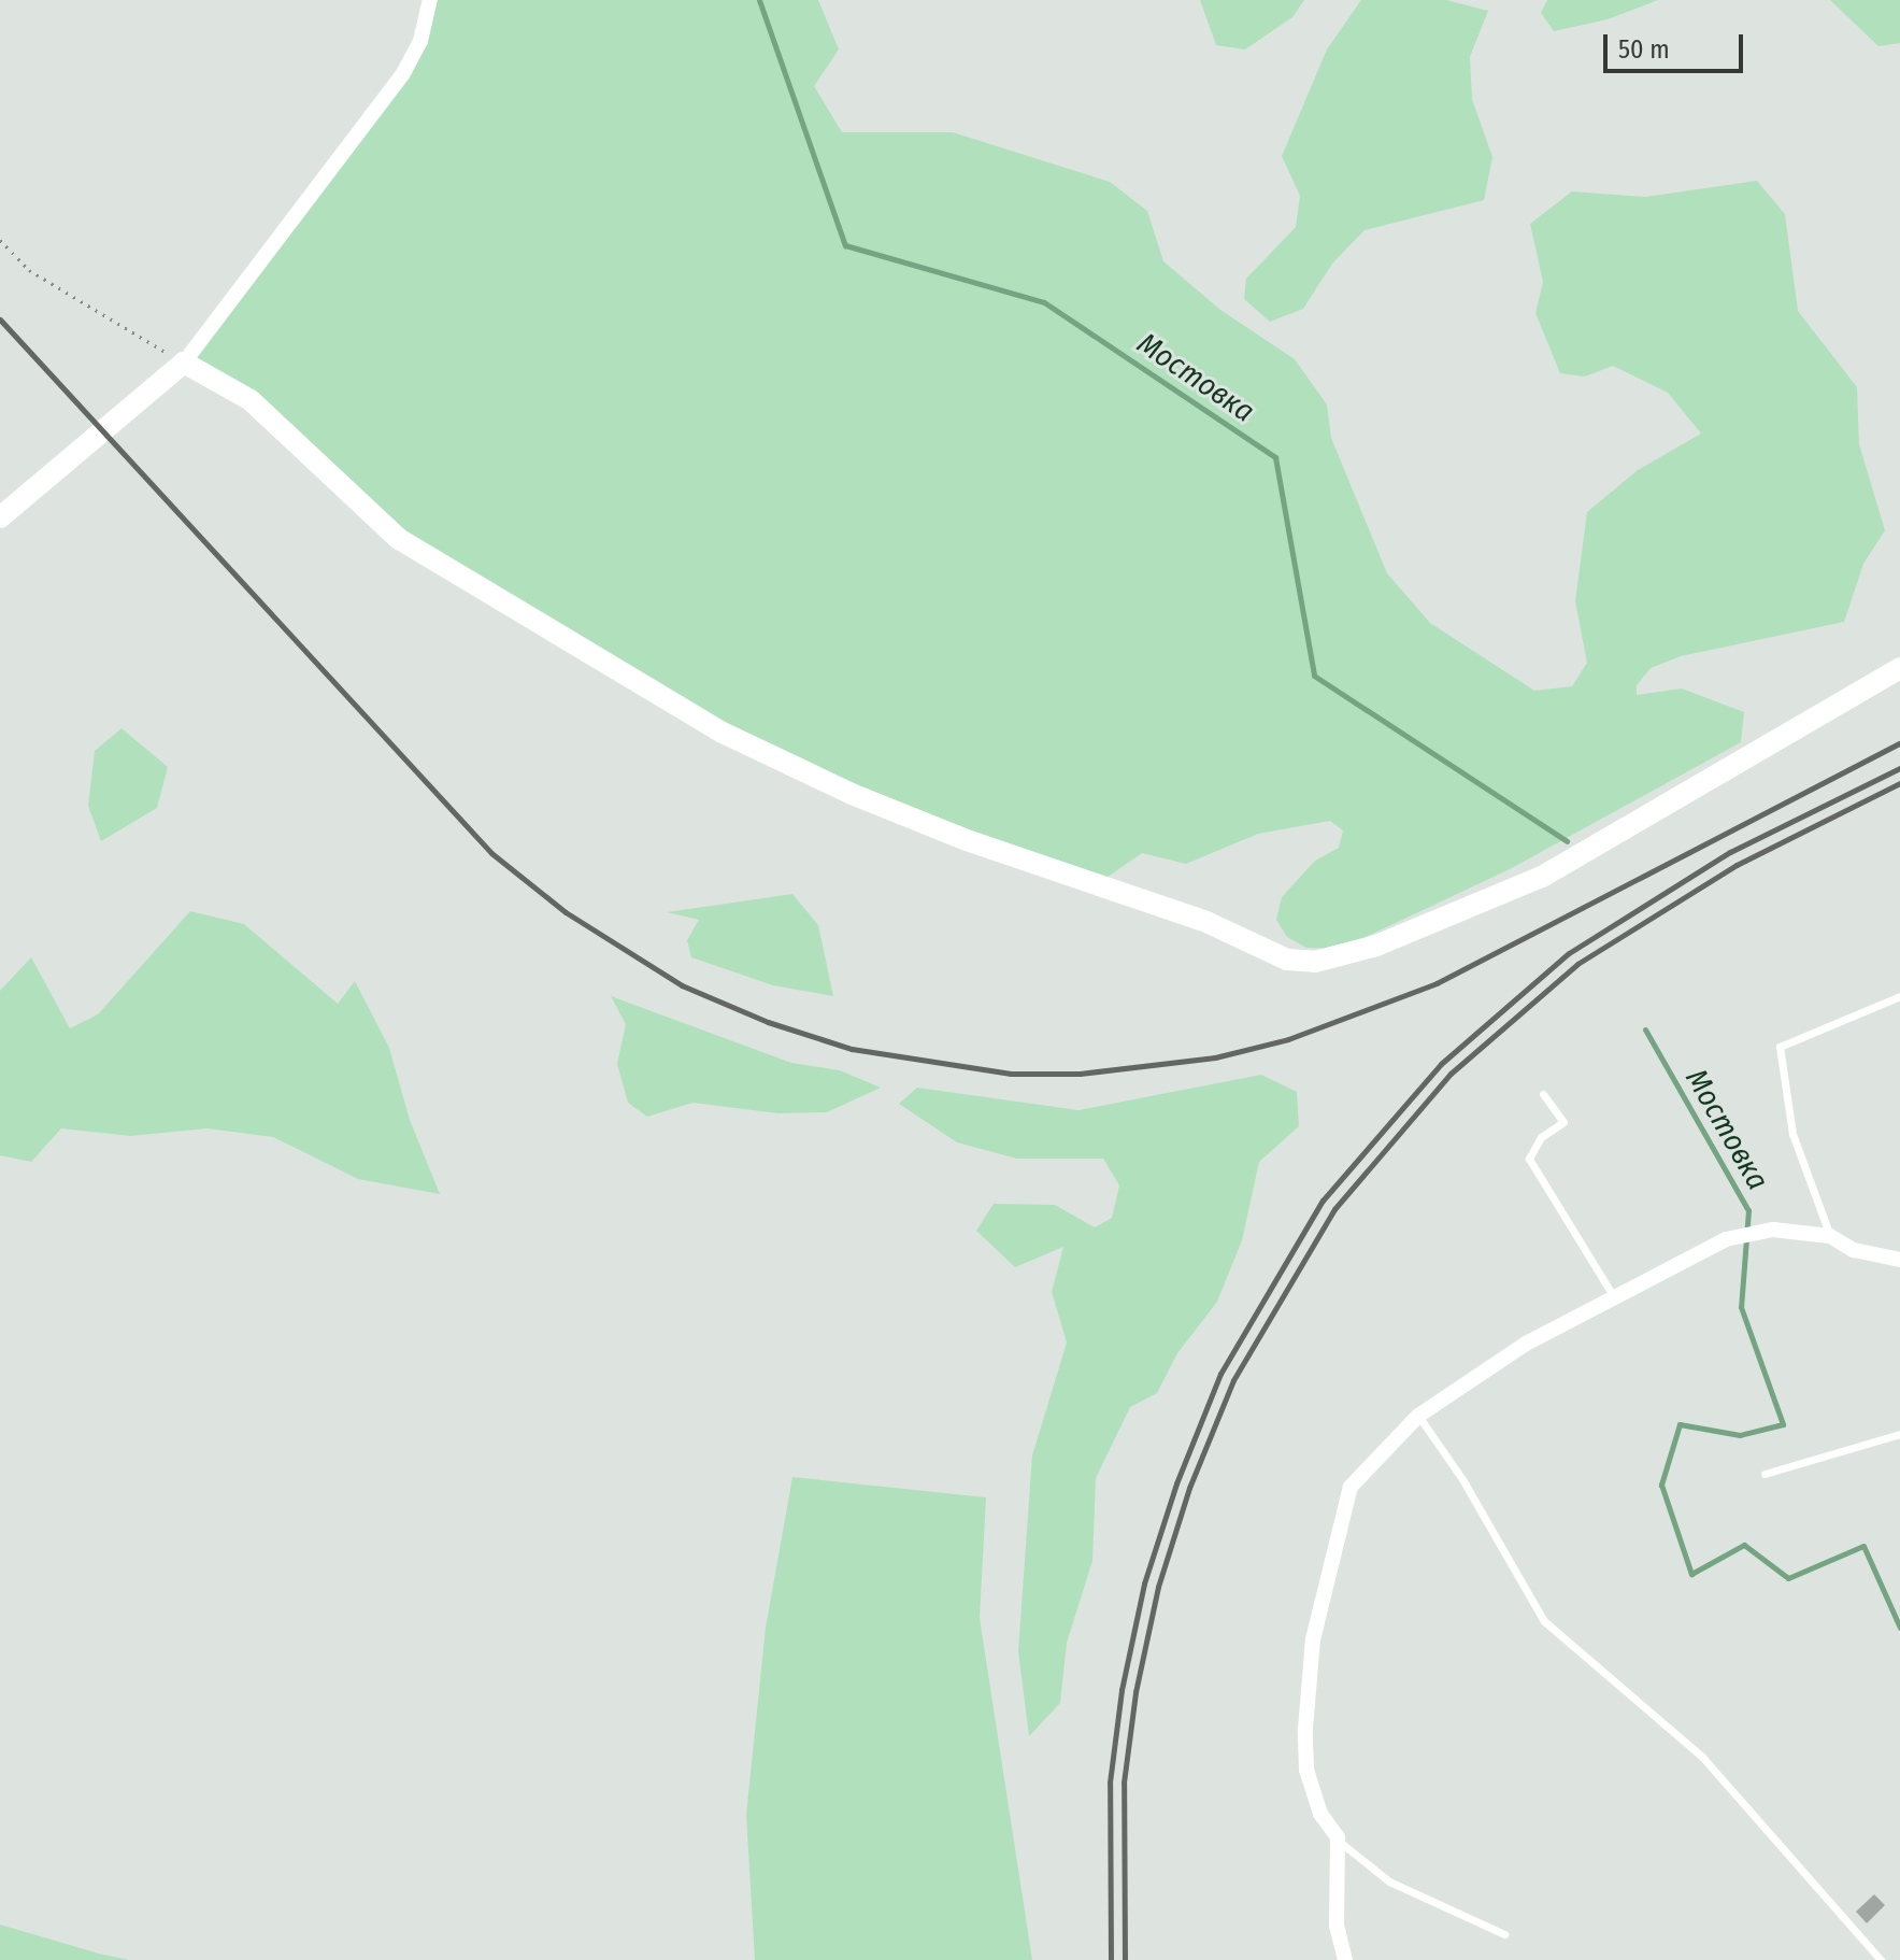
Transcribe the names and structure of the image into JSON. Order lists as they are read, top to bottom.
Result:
{
  "water": ["Мостовка"],
  "scale_bar": "50 m"
}
